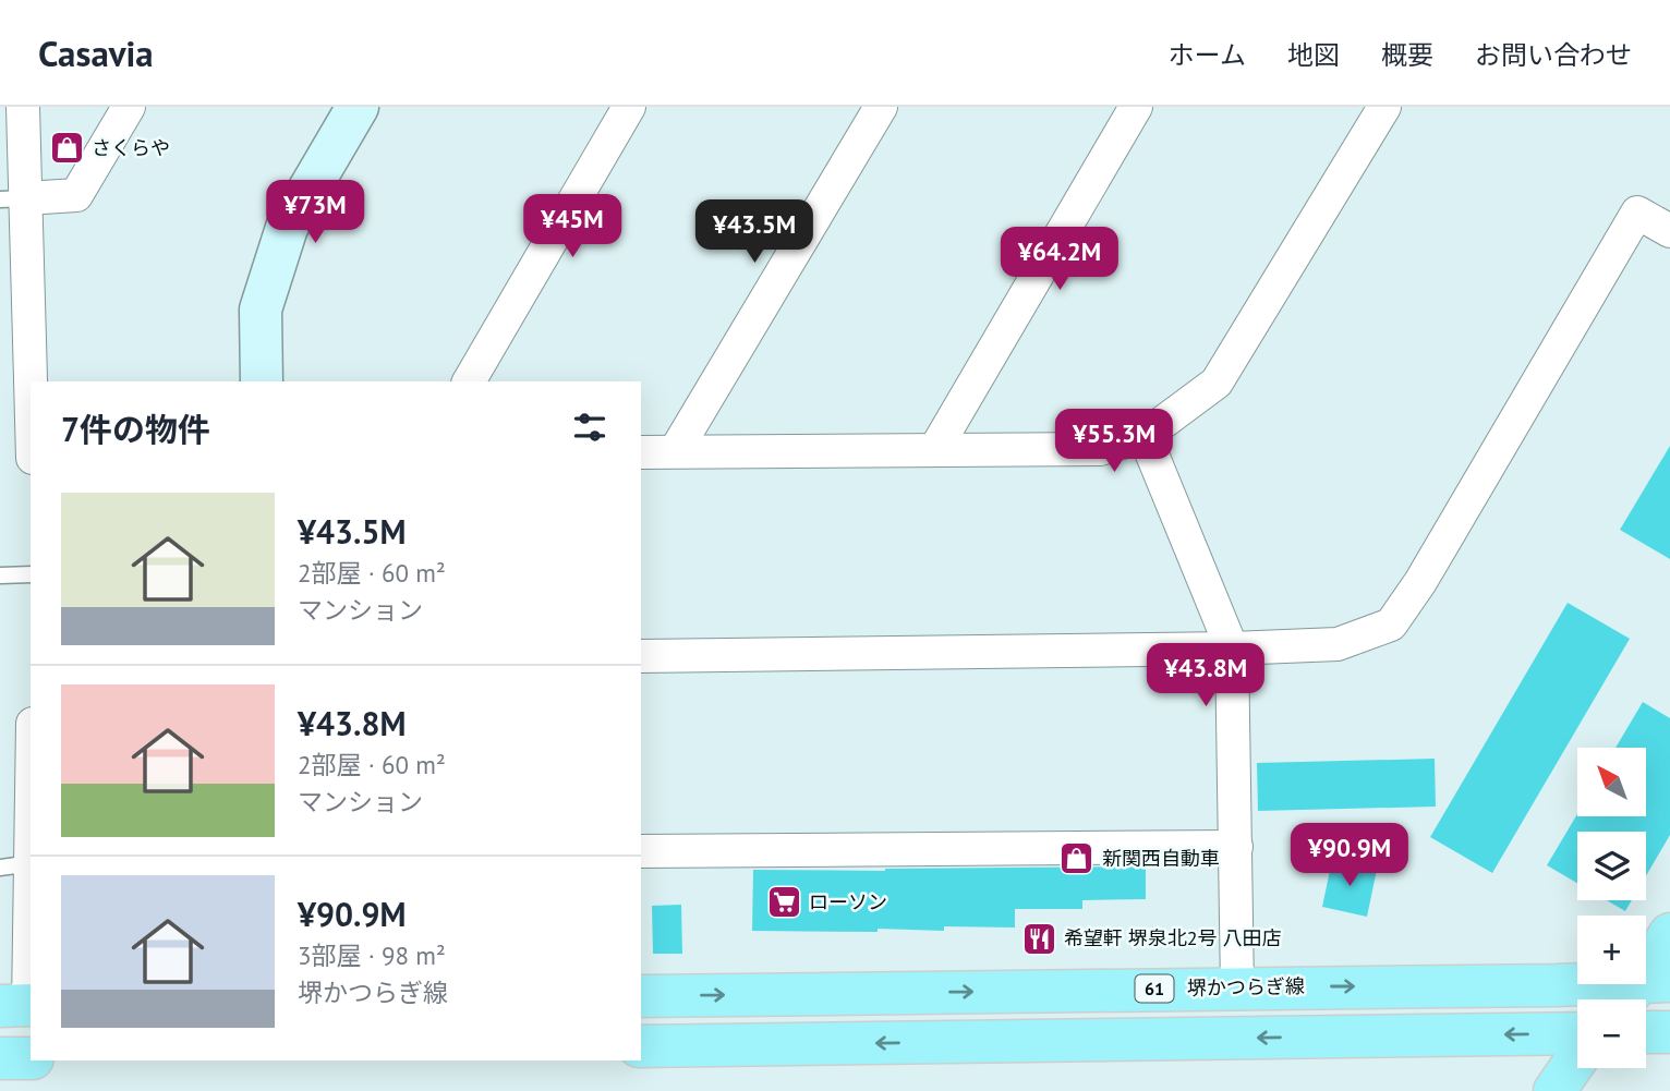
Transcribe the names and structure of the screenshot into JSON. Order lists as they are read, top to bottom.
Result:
{
  "streets": {
    "main road": ["堺かつらぎ線", "61"]
  },
  "places": {
    "shop": ["さくらや", "新関西自動車"],
    "supermarket": ["ローソン"],
    "restaurant": ["希望軒 堺泉北2号 八田店"]
  },
  "north": "top left",
  "page": {
    "header": "Casavia",
    "nav": [
      "ホーム",
      "地図",
      "概要",
      "お問い合わせ"
    ],
    "price": [
      "¥73M",
      "¥45M",
      "¥43.5M",
      "¥64.2M",
      "¥55.3M",
      "¥43.8M",
      "¥90.9M"
    ],
    "heading": "7件の物件",
    "list": [
      {
        "name": "¥43.5M",
        "note": "2部屋 · 60 m² · マンション"
      },
      {
        "name": "¥43.8M",
        "note": "2部屋 · 60 m² · マンション"
      },
      {
        "name": "¥90.9M",
        "note": "3部屋 · 98 m² · 堺かつらぎ線"
      }
    ],
    "map_buttons": ["+", "−"]
  }
}
